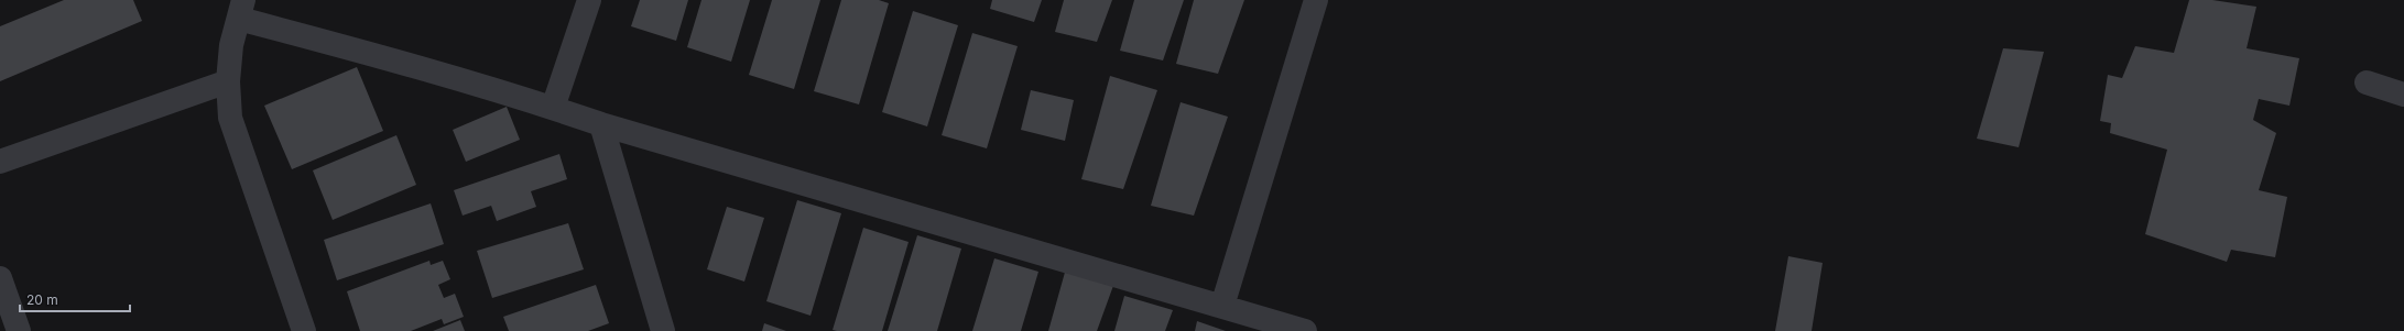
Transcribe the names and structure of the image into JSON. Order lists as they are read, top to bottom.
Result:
{
  "scale_bar": "20 m"
}
